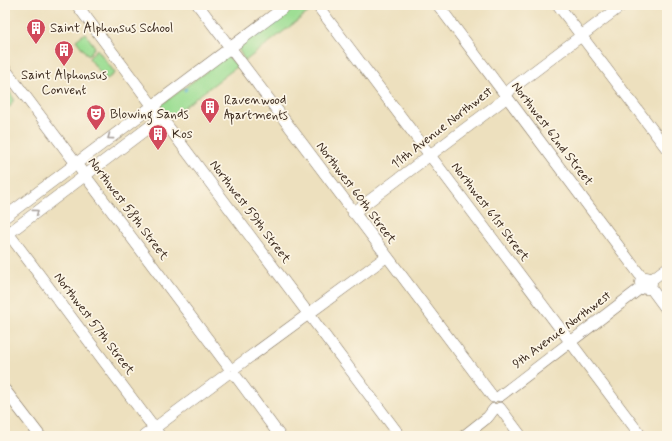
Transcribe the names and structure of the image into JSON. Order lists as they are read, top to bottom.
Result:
{
  "streets": {
    "street": [
      "11th Avenue Northwest",
      "Northwest 62nd Street",
      "Northwest 60th Street",
      "Northwest 58th Street",
      "Northwest 59th Street",
      "Northwest 61st Street",
      "Northwest 57th Street",
      "9th Avenue Northwest"
    ]
  },
  "crossings": [
    ["11th Avenue Northwest", "Northwest 62nd Street"],
    ["11th Avenue Northwest", "Northwest 60th Street"],
    ["11th Avenue Northwest", "Northwest 61st Street"],
    ["Northwest 62nd Street", "9th Avenue Northwest"],
    ["Northwest 60th Street", "9th Avenue Northwest"],
    ["Northwest 61st Street", "9th Avenue Northwest"]
  ],
  "places": {
    "building": [
      "Saint Alphonsus School",
      "Saint Alphonsus Convent",
      "Ravenwood Apartments",
      "Kos"
    ],
    "theatre": ["Blowing Sands"]
  }
}
